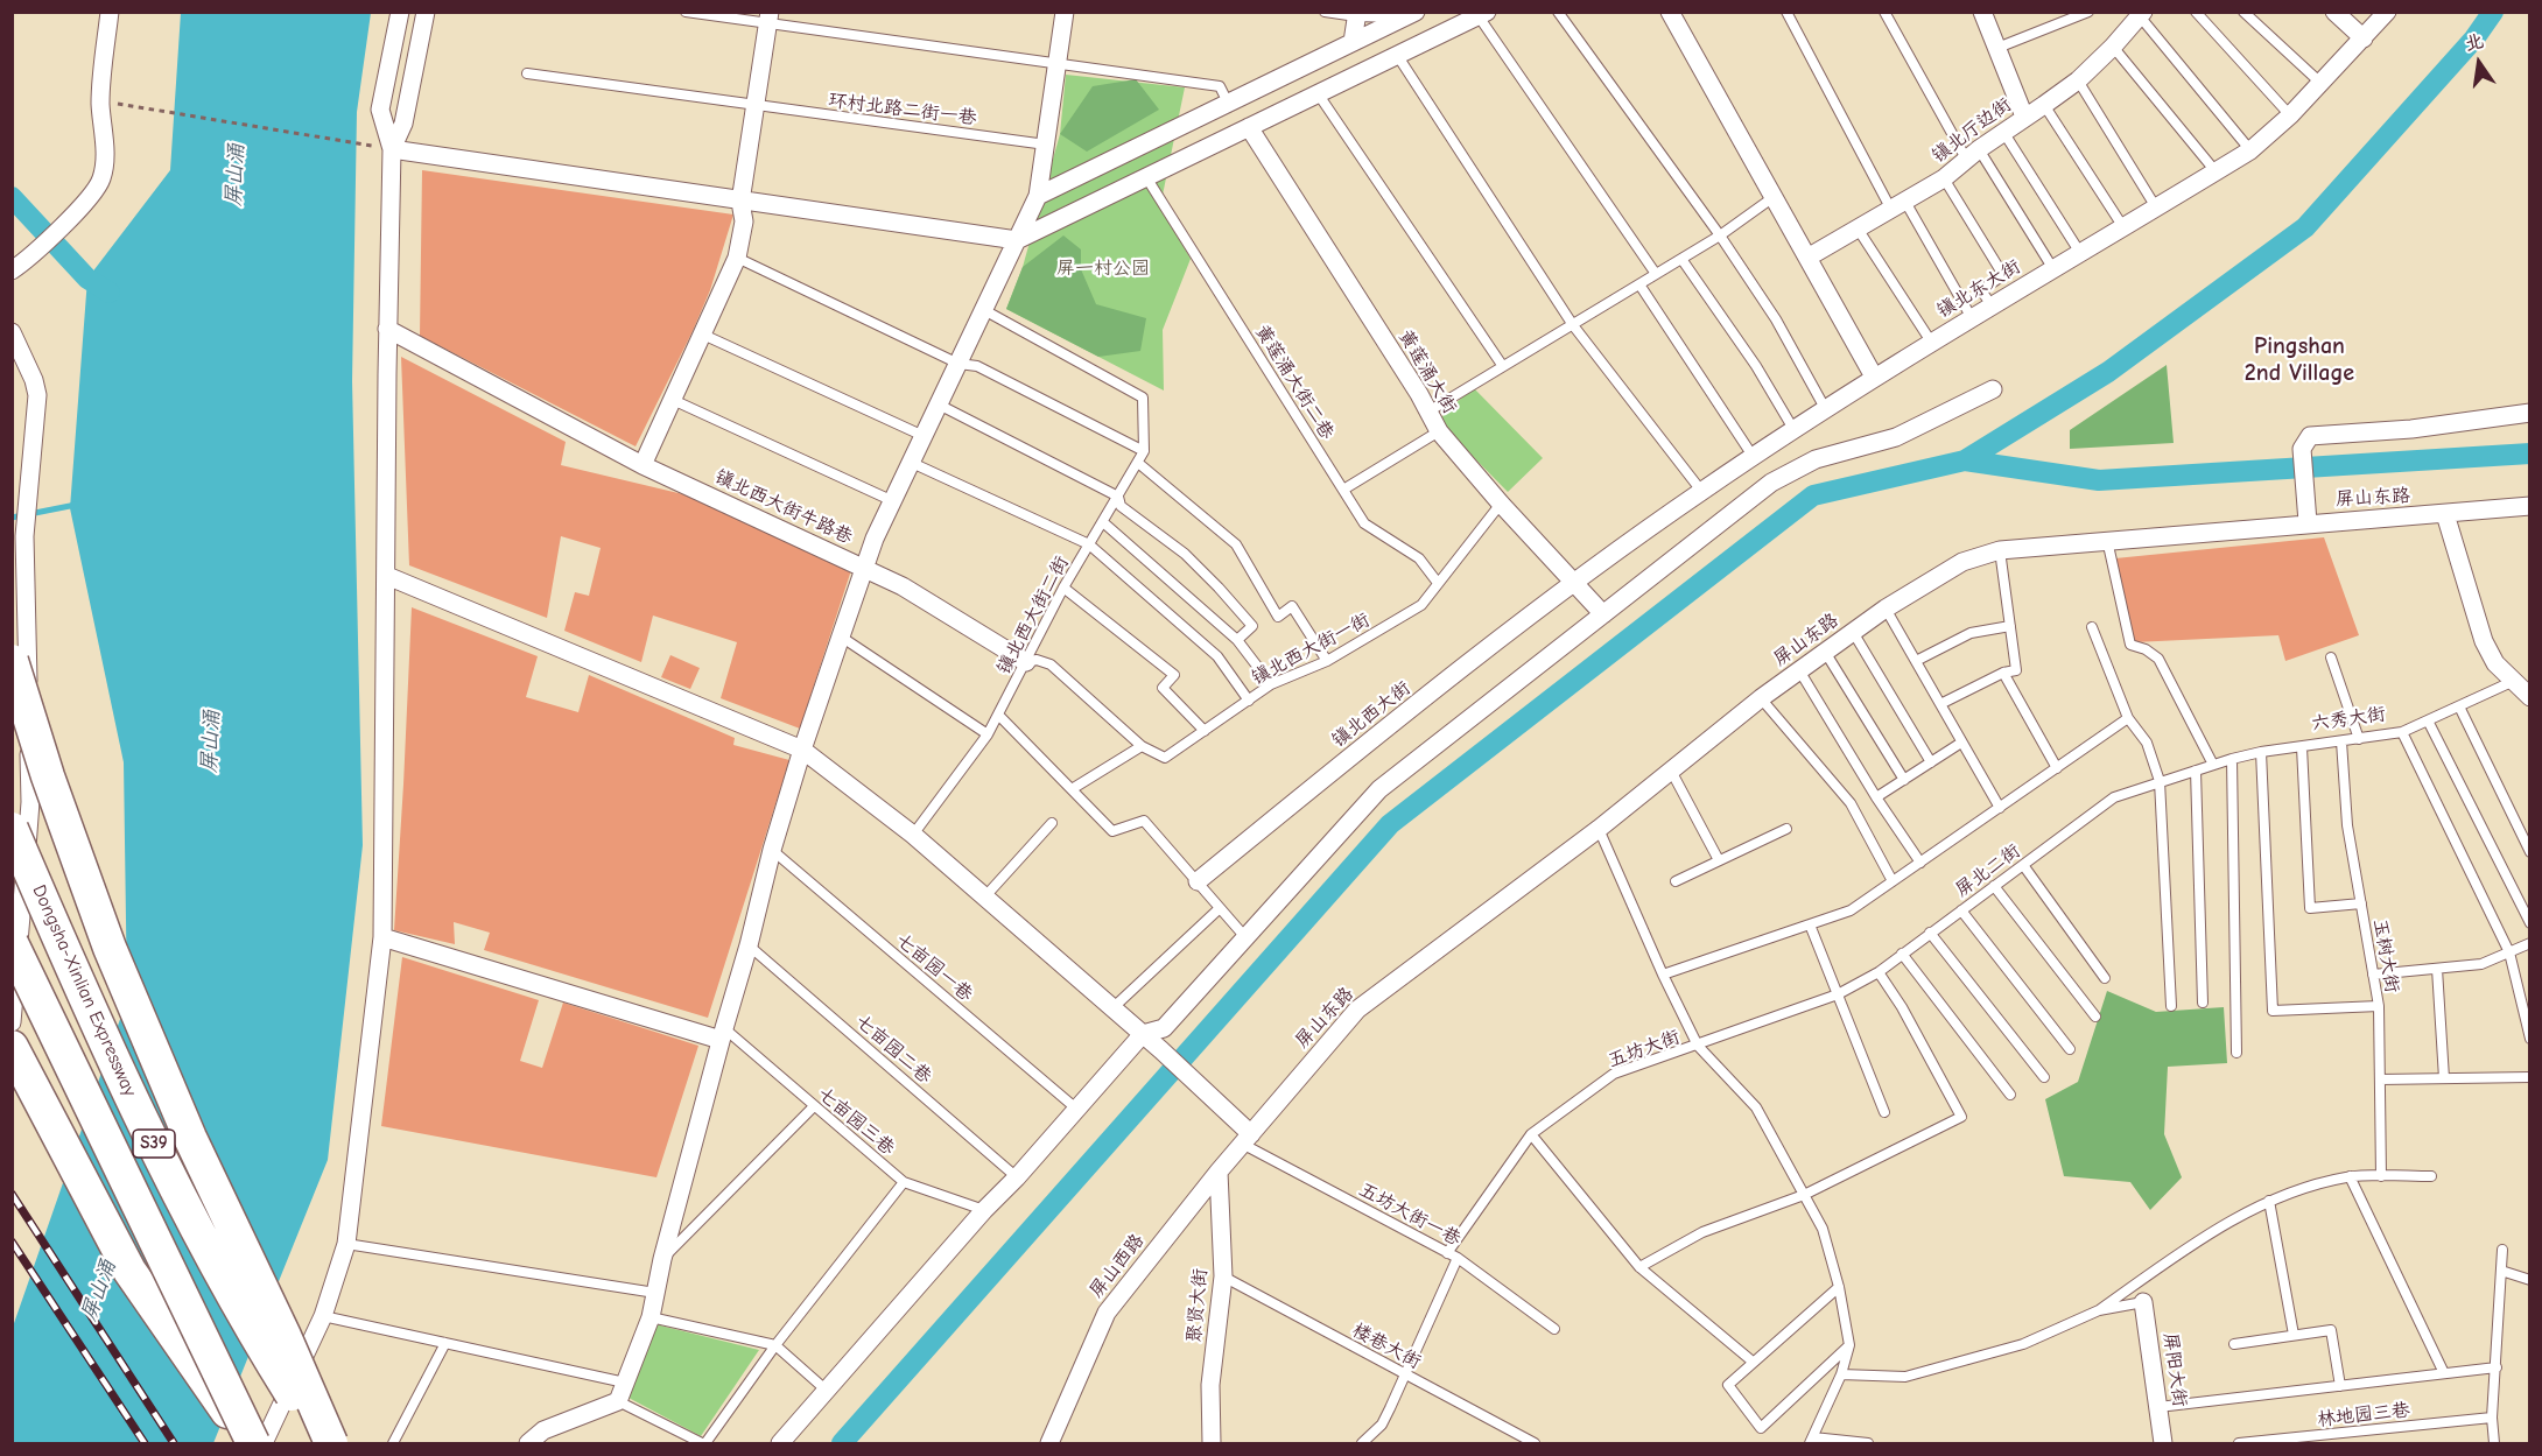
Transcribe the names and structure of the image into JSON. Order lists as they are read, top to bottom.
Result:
{
  "streets": {
    "highway": ["Dongsha-Xinlian Expressway", "S39"],
    "street": [
      "镇北厅边街",
      "镇北东大街",
      "黄莲涌大街",
      "屏山东路",
      "镇北西大街牛路巷",
      "镇北西大街",
      "屏山西路",
      "聚贤大街",
      "屏阳大街"
    ],
    "lane": [
      "环村北路二街一巷",
      "黄莲涌大街二巷",
      "镇北西大街二街",
      "镇北西大街一街",
      "六秀大街",
      "屏北二街",
      "玉树大街",
      "七亩园一巷",
      "七亩园二巷",
      "五坊大街",
      "七亩园三巷",
      "五坊大街一巷",
      "楼巷大街",
      "林地园三巷"
    ]
  },
  "crossings": [
    ["镇北东大街", "黄莲涌大街"],
    ["镇北东大街", "镇北西大街"],
    ["黄莲涌大街", "镇北西大街一街"],
    ["黄莲涌大街", "镇北西大街"],
    ["黄莲涌大街二巷", "镇北西大街一街"],
    ["屏山东路", "五坊大街一巷"],
    ["屏山东路", "屏山西路"],
    ["镇北西大街牛路巷", "镇北西大街二街"],
    ["镇北西大街牛路巷", "镇北西大街一街"],
    ["六秀大街", "屏北二街"],
    ["六秀大街", "玉树大街"],
    ["屏北二街", "五坊大街"],
    ["五坊大街", "五坊大街一巷"],
    ["五坊大街一巷", "屏山西路"],
    ["屏山西路", "聚贤大街"],
    ["聚贤大街", "楼巷大街"]
  ],
  "districts": ["Pingshan 2nd Village"],
  "water": ["屏山涌"],
  "parks": ["屏一村公园"],
  "north": "top"
}
